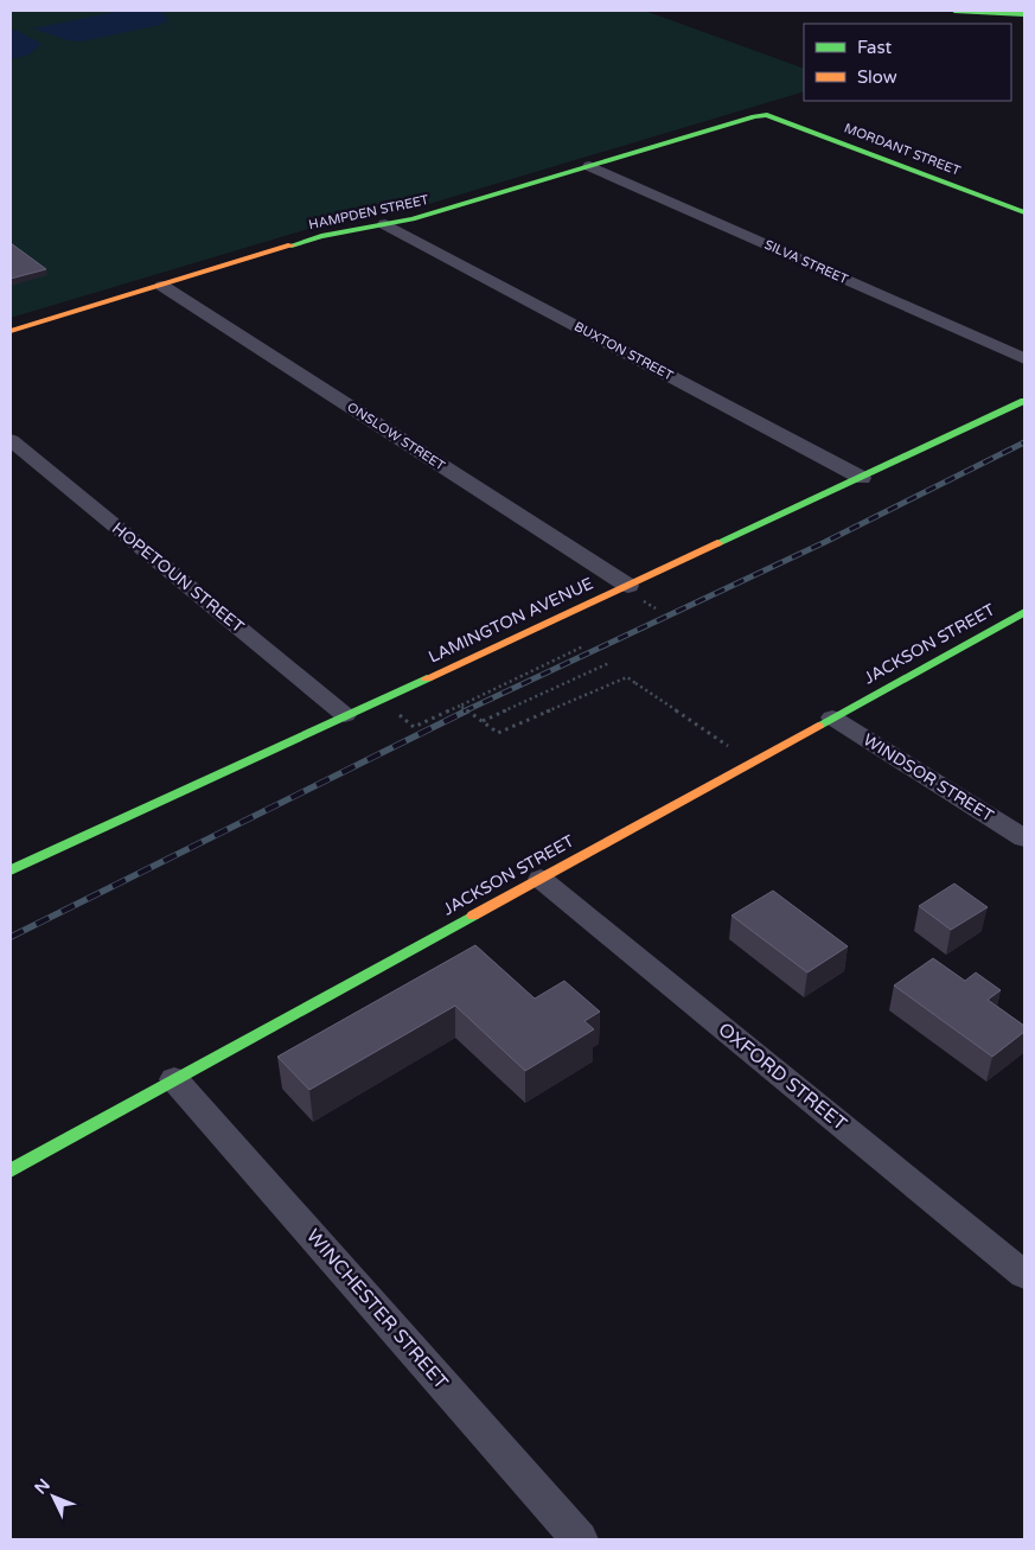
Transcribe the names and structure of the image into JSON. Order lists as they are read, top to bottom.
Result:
{
  "streets": {
    "main road": [
      "MORDANT STREET",
      "HAMPDEN STREET",
      "LAMINGTON AVENUE",
      "JACKSON STREET"
    ],
    "street": [
      "SILVA STREET",
      "BUXTON STREET",
      "ONSLOW STREET",
      "HOPETOUN STREET",
      "WINDSOR STREET",
      "OXFORD STREET",
      "WINCHESTER STREET"
    ]
  },
  "crossings": [
    ["MORDANT STREET", "HAMPDEN STREET"],
    ["HAMPDEN STREET", "SILVA STREET"],
    ["HAMPDEN STREET", "BUXTON STREET"],
    ["HAMPDEN STREET", "ONSLOW STREET"],
    ["BUXTON STREET", "LAMINGTON AVENUE"],
    ["ONSLOW STREET", "LAMINGTON AVENUE"],
    ["HOPETOUN STREET", "LAMINGTON AVENUE"],
    ["JACKSON STREET", "WINDSOR STREET"],
    ["JACKSON STREET", "OXFORD STREET"],
    ["JACKSON STREET", "WINCHESTER STREET"]
  ],
  "legend": ["Fast", "Slow"],
  "north": "top left"
}
